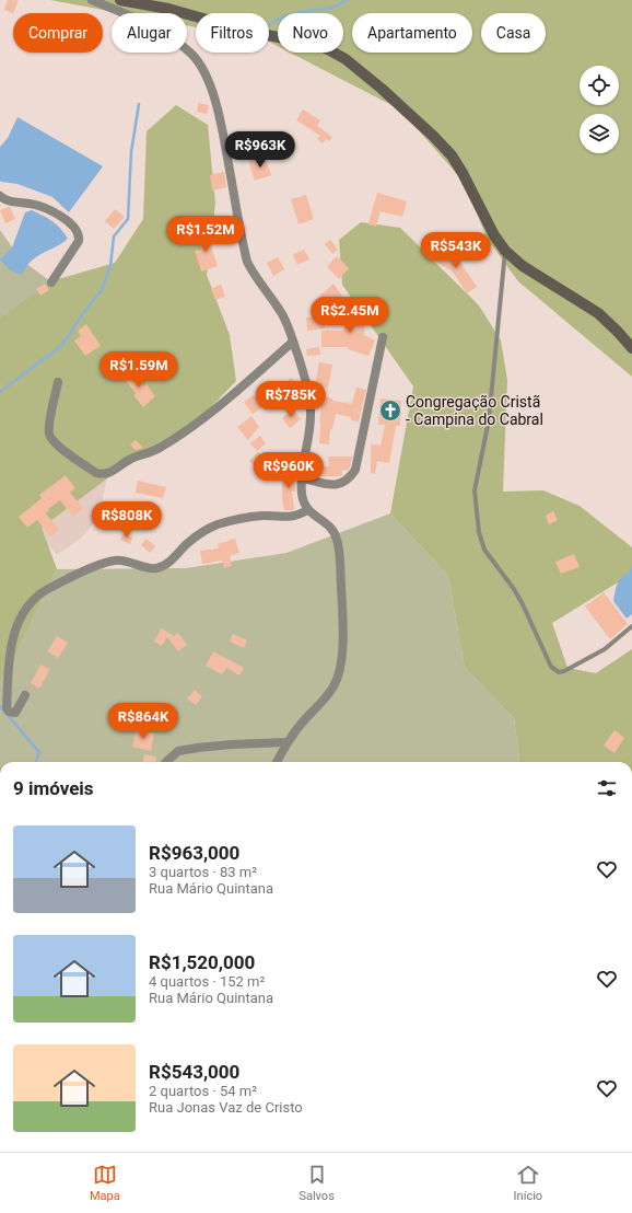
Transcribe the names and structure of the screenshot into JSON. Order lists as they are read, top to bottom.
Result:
{
  "places": {
    "church": ["Congregação Cristã - Campina do Cabral"]
  },
  "page": {
    "chip": [
      "Comprar",
      "Alugar",
      "Filtros",
      "Novo",
      "Apartamento",
      "Casa"
    ],
    "price": [
      "R$963K",
      "R$1.52M",
      "R$543K",
      "R$2.45M",
      "R$1.59M",
      "R$785K",
      "R$960K",
      "R$808K",
      "R$864K"
    ],
    "heading": "9 imóveis",
    "list": [
      {
        "name": "R$963,000",
        "note": "3 quartos · 83 m² · Rua Mário Quintana"
      },
      {
        "name": "R$1,520,000",
        "note": "4 quartos · 152 m² · Rua Mário Quintana"
      },
      {
        "name": "R$543,000",
        "note": "2 quartos · 54 m² · Rua Jonas Vaz de Cristo"
      }
    ],
    "tabs": ["Mapa", "Salvos", "Início"]
  }
}
